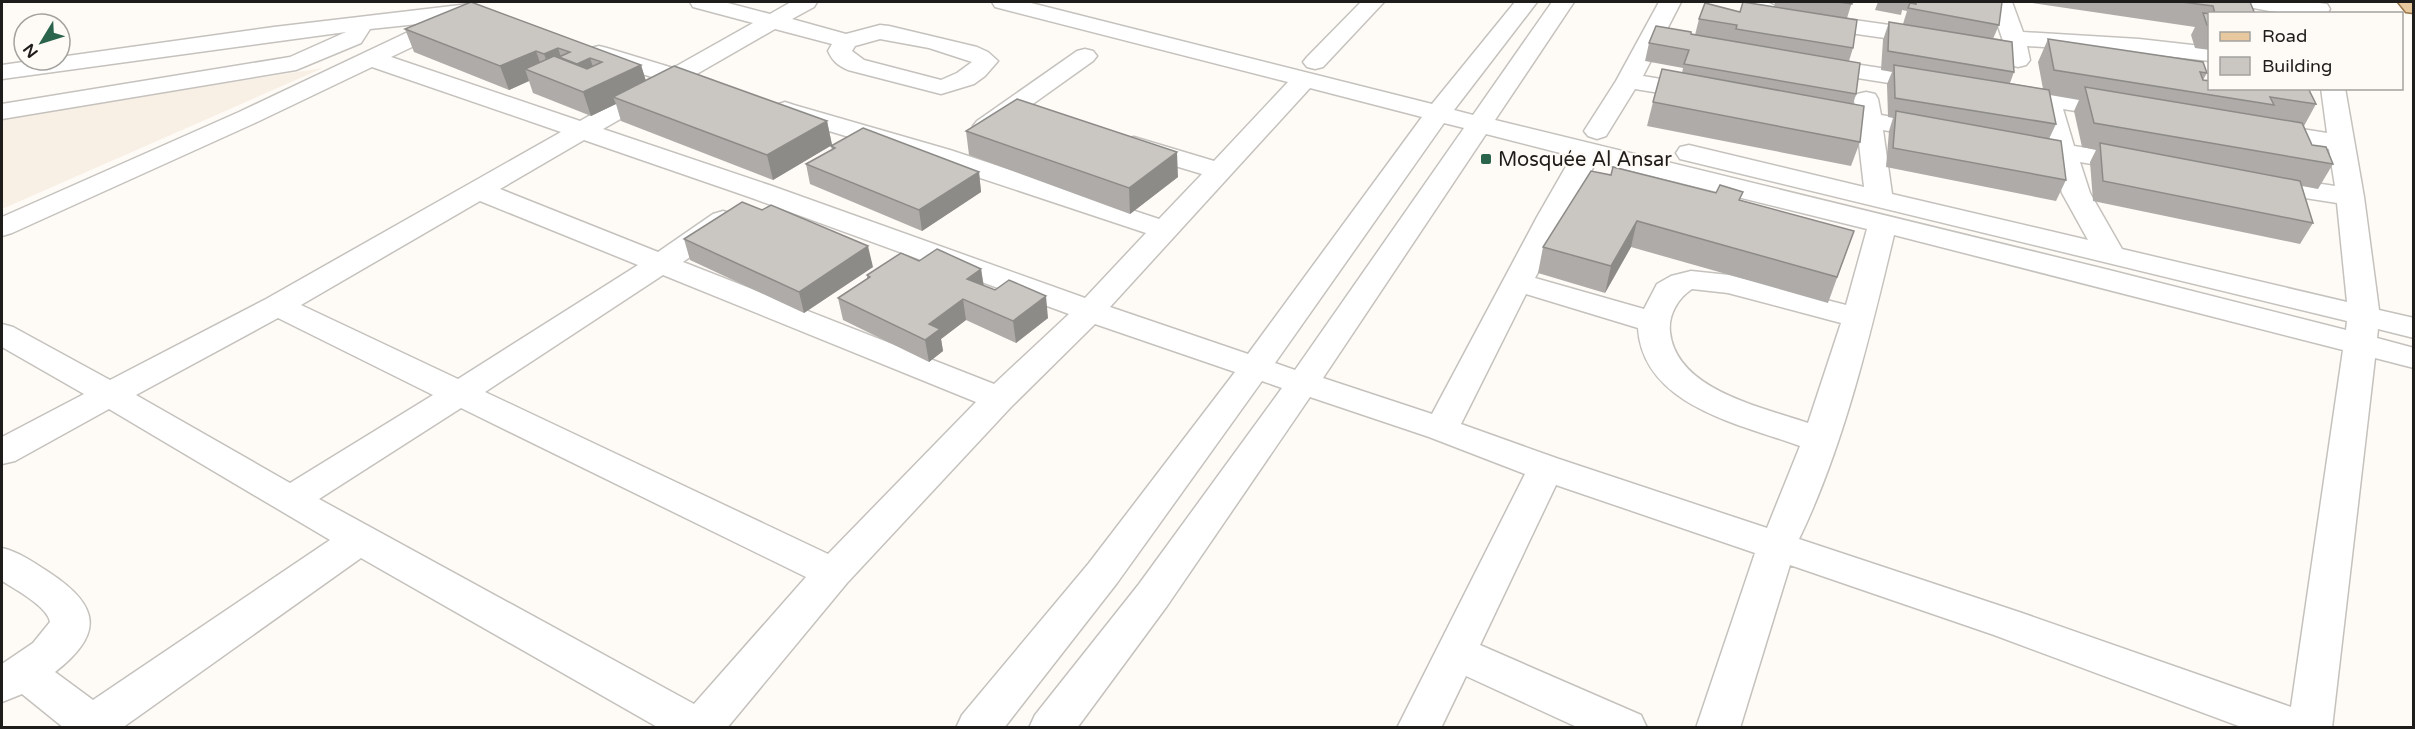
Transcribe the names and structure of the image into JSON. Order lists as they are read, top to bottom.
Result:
{
  "places": {
    "transit": ["Mosquée Al Ansar"]
  },
  "legend": ["Road", "Building"],
  "north": "bottom left"
}
